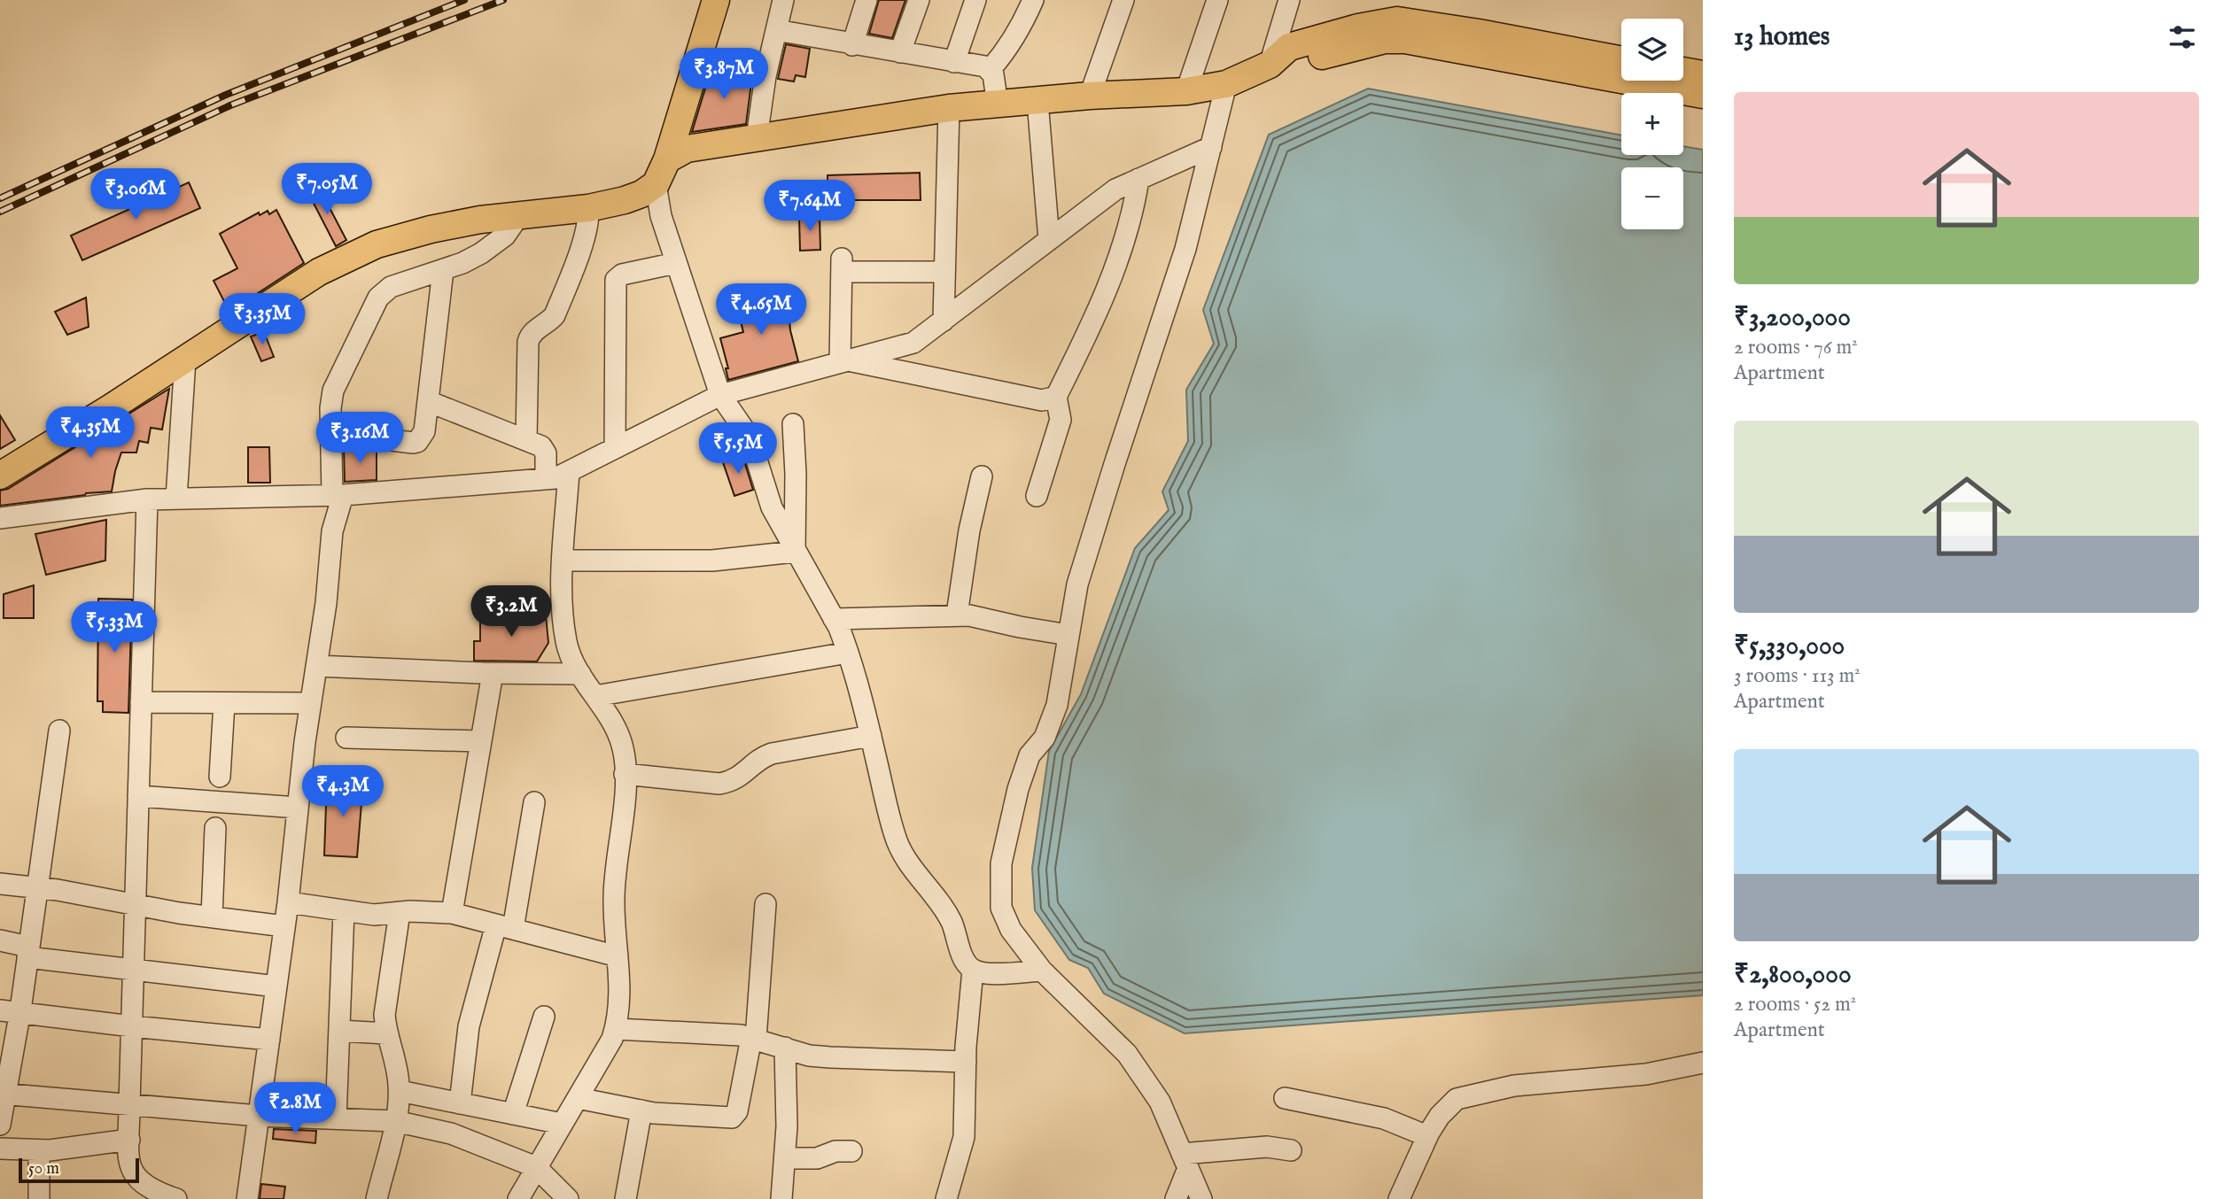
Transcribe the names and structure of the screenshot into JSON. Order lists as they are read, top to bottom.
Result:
{
  "scale_bar": "50 m",
  "page": {
    "heading": "13 homes",
    "map_buttons": ["+", "−"],
    "price": [
      "₹3.87M",
      "₹7.05M",
      "₹3.06M",
      "₹7.64M",
      "₹4.65M",
      "₹3.35M",
      "₹4.35M",
      "₹3.16M",
      "₹5.5M",
      "₹3.2M",
      "₹5.33M",
      "₹4.3M",
      "₹2.8M"
    ],
    "list": [
      {
        "name": "₹3,200,000",
        "note": "2 rooms · 76 m² · Apartment"
      },
      {
        "name": "₹5,330,000",
        "note": "3 rooms · 113 m² · Apartment"
      },
      {
        "name": "₹2,800,000",
        "note": "2 rooms · 52 m² · Apartment"
      }
    ],
    "scale": "50 m"
  }
}
